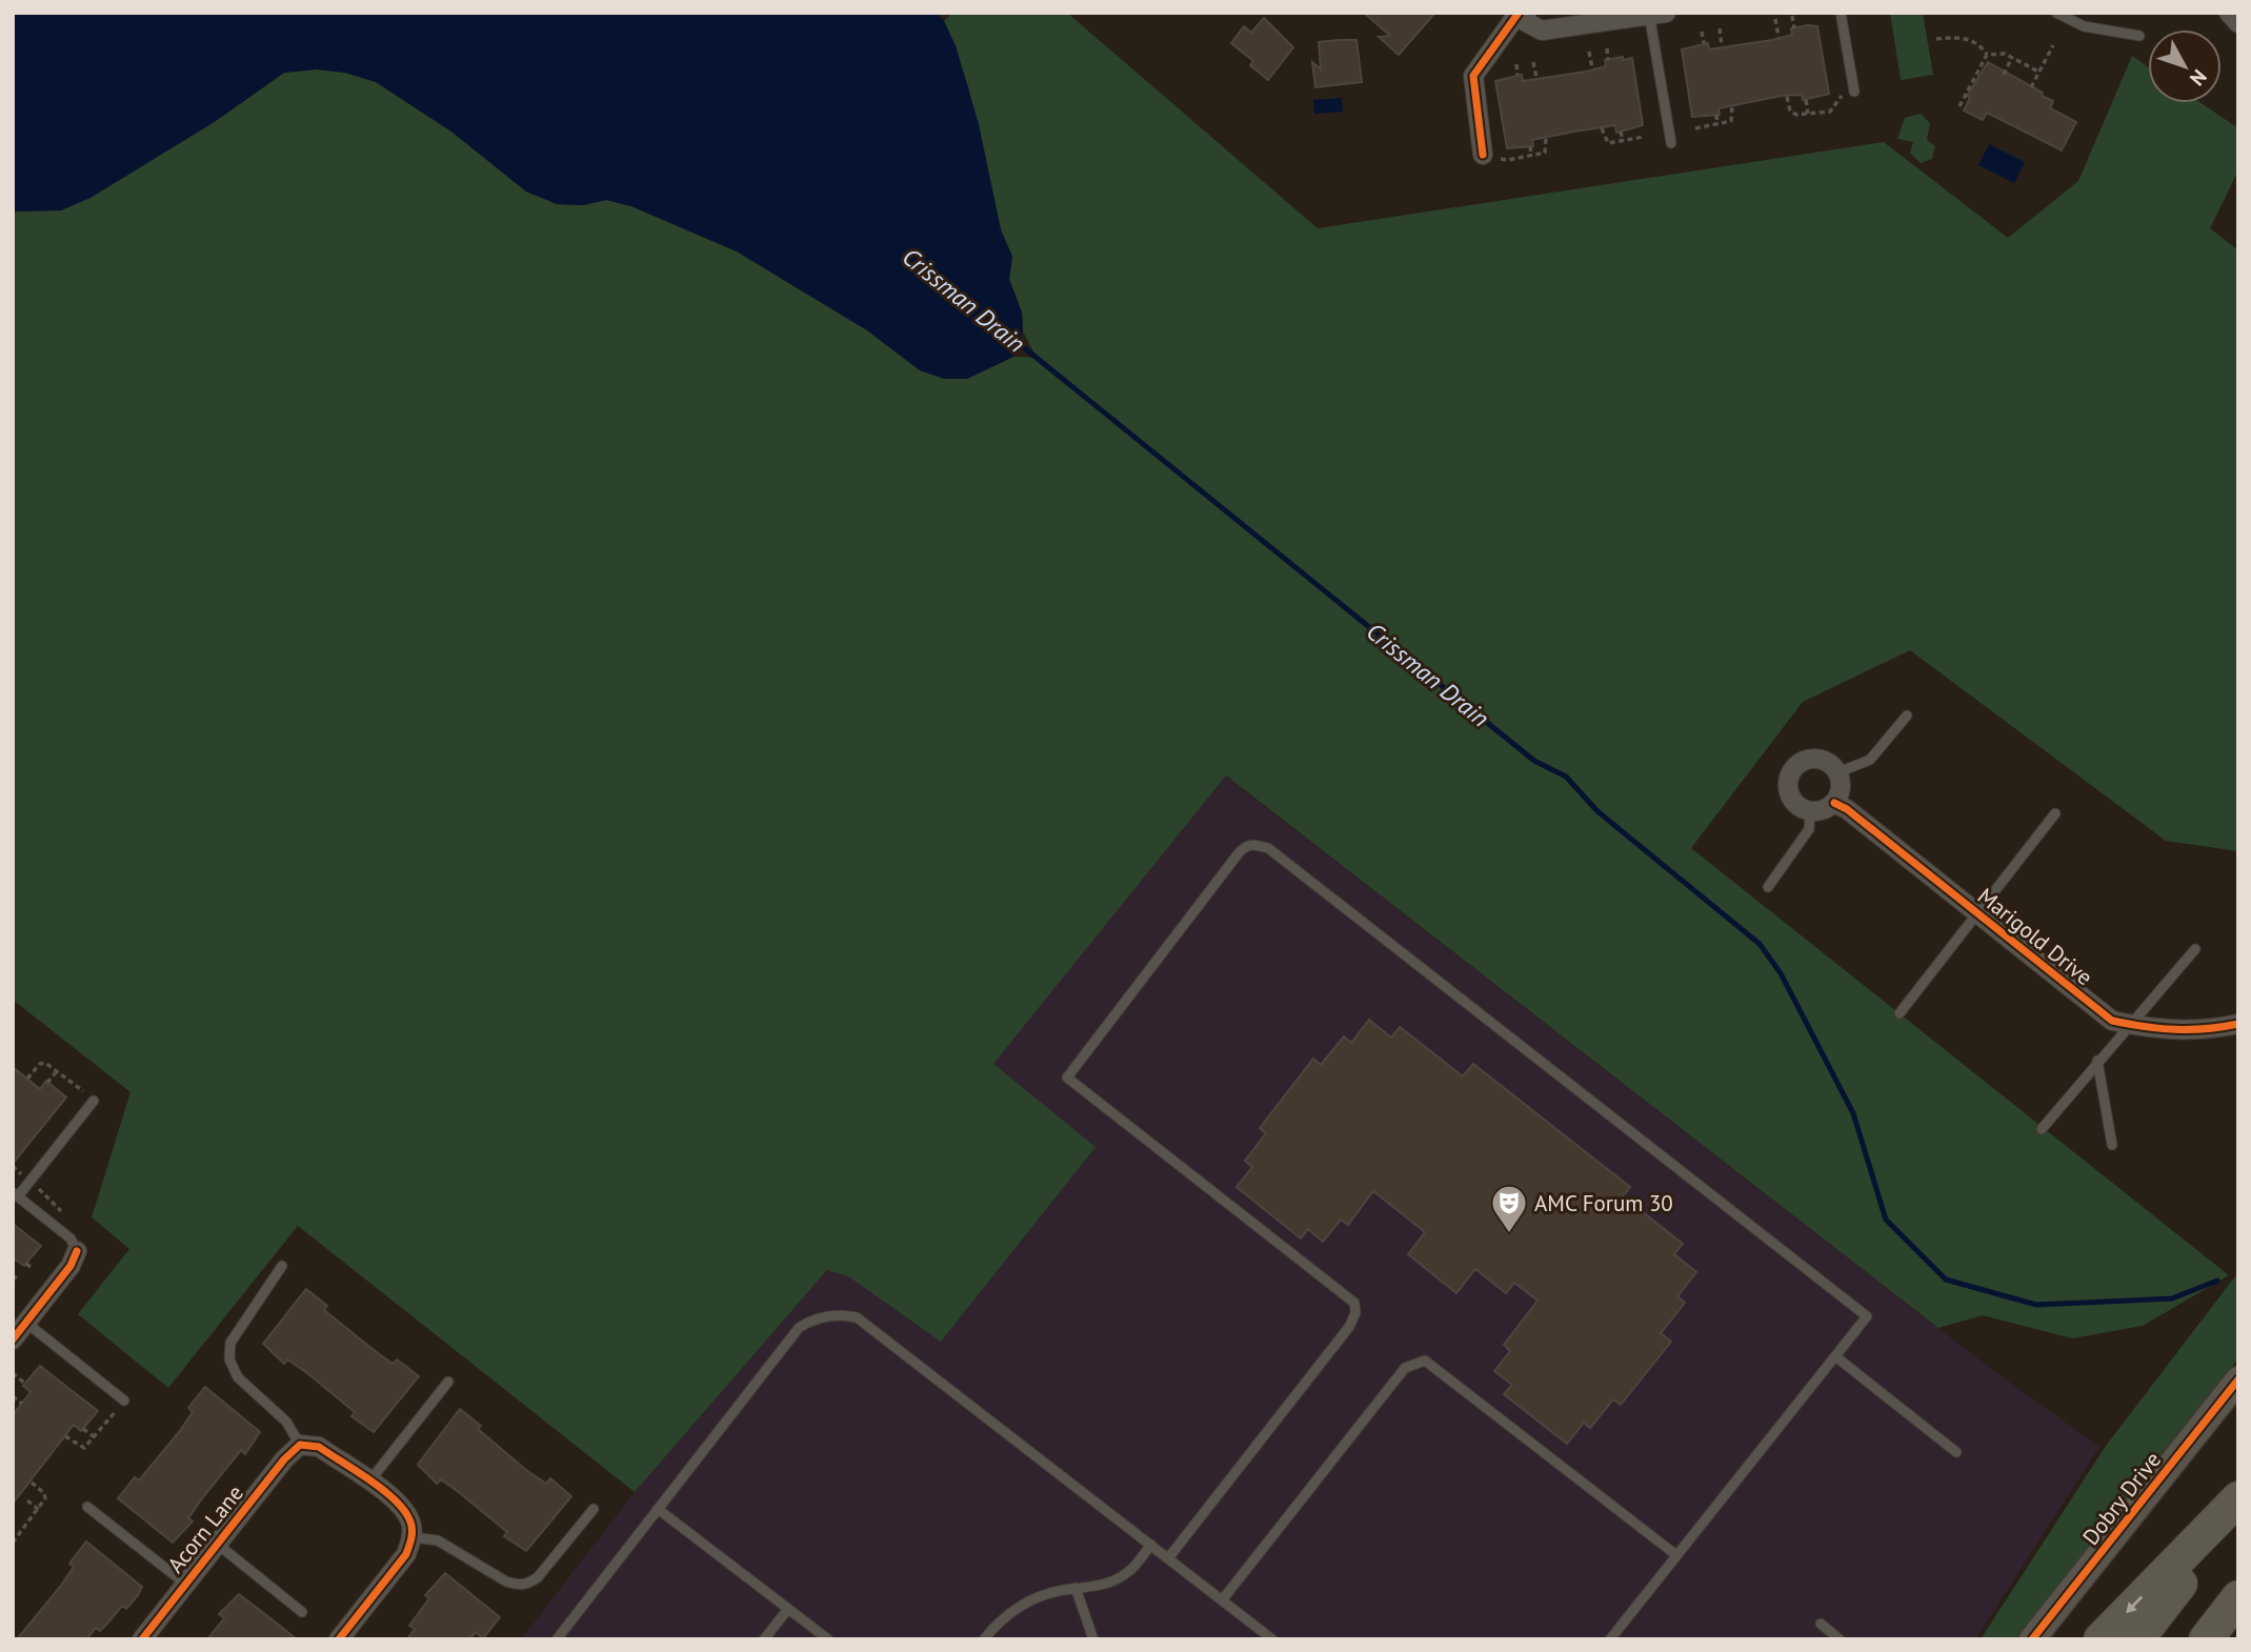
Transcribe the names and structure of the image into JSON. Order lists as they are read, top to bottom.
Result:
{
  "streets": {
    "street": ["Marigold Drive", "Dobry Drive", "Acorn Lane"]
  },
  "water": ["Crissman Drain"],
  "places": {
    "theatre": ["AMC Forum 30"]
  },
  "north": "bottom right"
}
